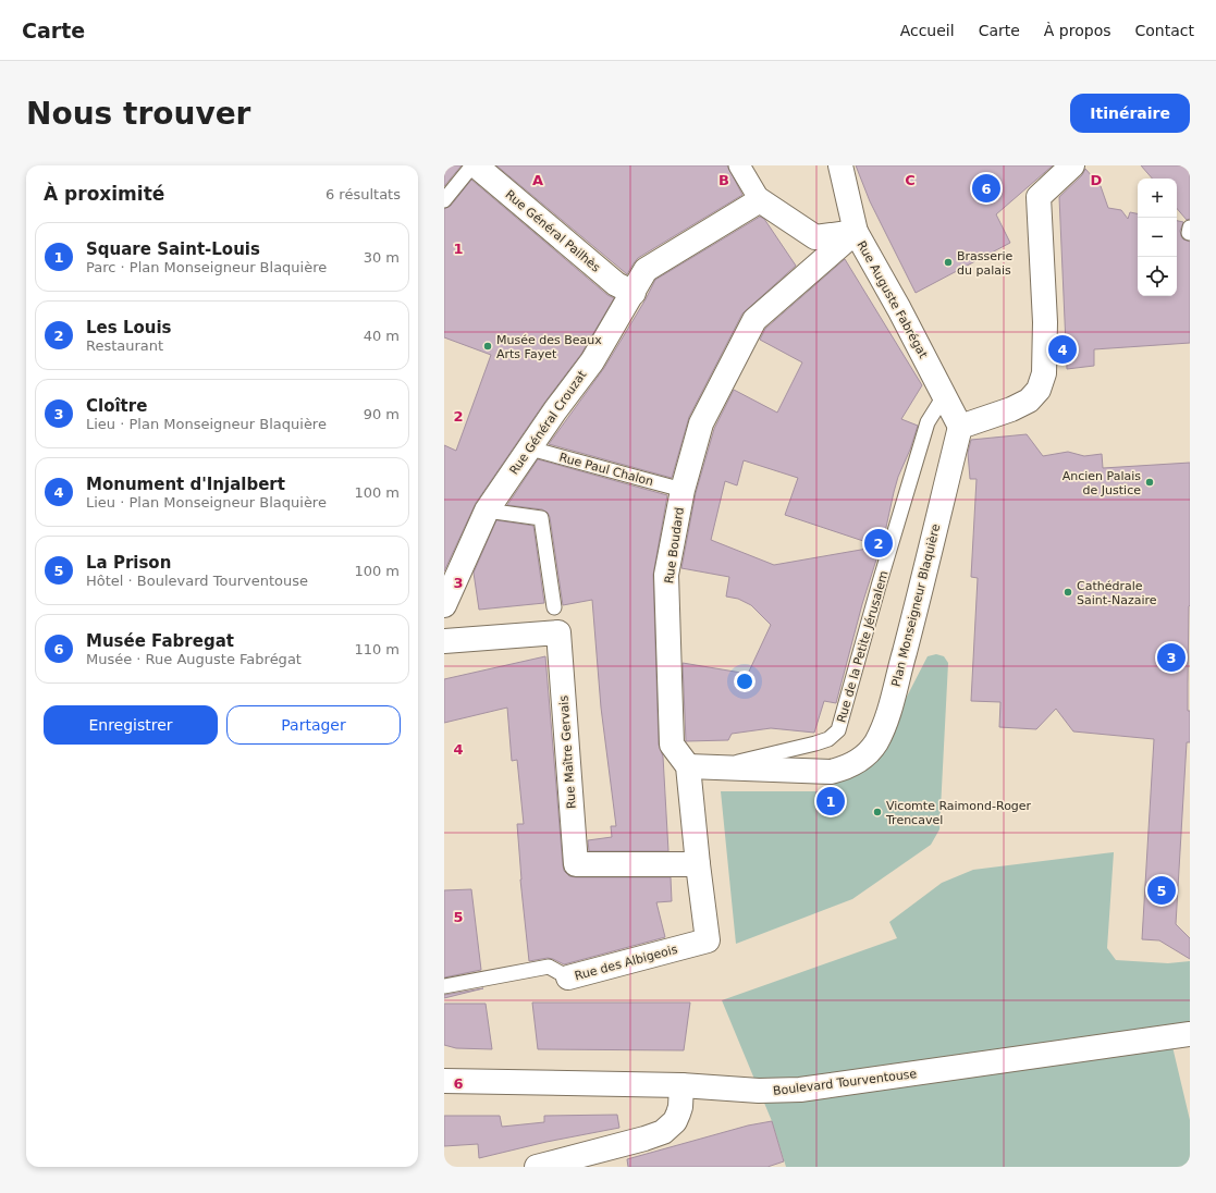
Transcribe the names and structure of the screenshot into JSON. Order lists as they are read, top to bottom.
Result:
{
  "streets": {
    "street": [
      "Rue Général Pailhès",
      "Rue Auguste Fabrégat",
      "Rue Général Crouzat",
      "Rue Boudard",
      "Plan Monseigneur Blaquière",
      "Rue Maître Gervais",
      "Rue des Albigeois",
      "Boulevard Tourventouse"
    ],
    "lane": ["Rue Paul Chalon", "Rue de la Petite Jérusalem"]
  },
  "crossings": [
    ["Rue Général Pailhès", "Rue Général Crouzat"],
    ["Rue Auguste Fabrégat", "Rue Boudard"],
    ["Rue Auguste Fabrégat", "Plan Monseigneur Blaquière"],
    ["Rue Auguste Fabrégat", "Rue de la Petite Jérusalem"],
    ["Rue Général Crouzat", "Rue Paul Chalon"],
    ["Rue Paul Chalon", "Rue Boudard"],
    ["Rue Boudard", "Plan Monseigneur Blaquière"],
    ["Plan Monseigneur Blaquière", "Rue de la Petite Jérusalem"],
    ["Rue Maître Gervais", "Rue des Albigeois"]
  ],
  "places": [
    "Brasserie du palais",
    "Musée des Beaux Arts Fayet",
    "Ancien Palais de Justice",
    "Cathédrale Saint-Nazaire",
    "Vicomte Raimond-Roger Trencavel"
  ],
  "page": {
    "header": "Carte",
    "nav": [
      "Accueil",
      "Carte",
      "À propos",
      "Contact"
    ],
    "buttons": [
      "Itinéraire",
      ["Enregistrer", "Partager"]
    ],
    "title": "Nous trouver",
    "heading": ["À proximité", "6 résultats"],
    "pins": [
      "6",
      "4",
      "2",
      "3",
      "1",
      "5"
    ],
    "map_buttons": ["+", "−"],
    "list": [
      {
        "mark": "1",
        "name": "Square Saint-Louis",
        "note": "Parc · Plan Monseigneur Blaquière",
        "value": "30 m"
      },
      {
        "mark": "2",
        "name": "Les Louis",
        "note": "Restaurant",
        "value": "40 m"
      },
      {
        "mark": "3",
        "name": "Cloître",
        "note": "Lieu · Plan Monseigneur Blaquière",
        "value": "90 m"
      },
      {
        "mark": "4",
        "name": "Monument d'Injalbert",
        "note": "Lieu · Plan Monseigneur Blaquière",
        "value": "100 m"
      },
      {
        "mark": "5",
        "name": "La Prison",
        "note": "Hôtel · Boulevard Tourventouse",
        "value": "100 m"
      },
      {
        "mark": "6",
        "name": "Musée Fabregat",
        "note": "Musée · Rue Auguste Fabrégat",
        "value": "110 m"
      }
    ]
  },
  "grid": {
    "columns": [
      "A",
      "B",
      "C",
      "D"
    ],
    "rows": [
      "1",
      "2",
      "3",
      "4",
      "5",
      "6"
    ]
  }
}
